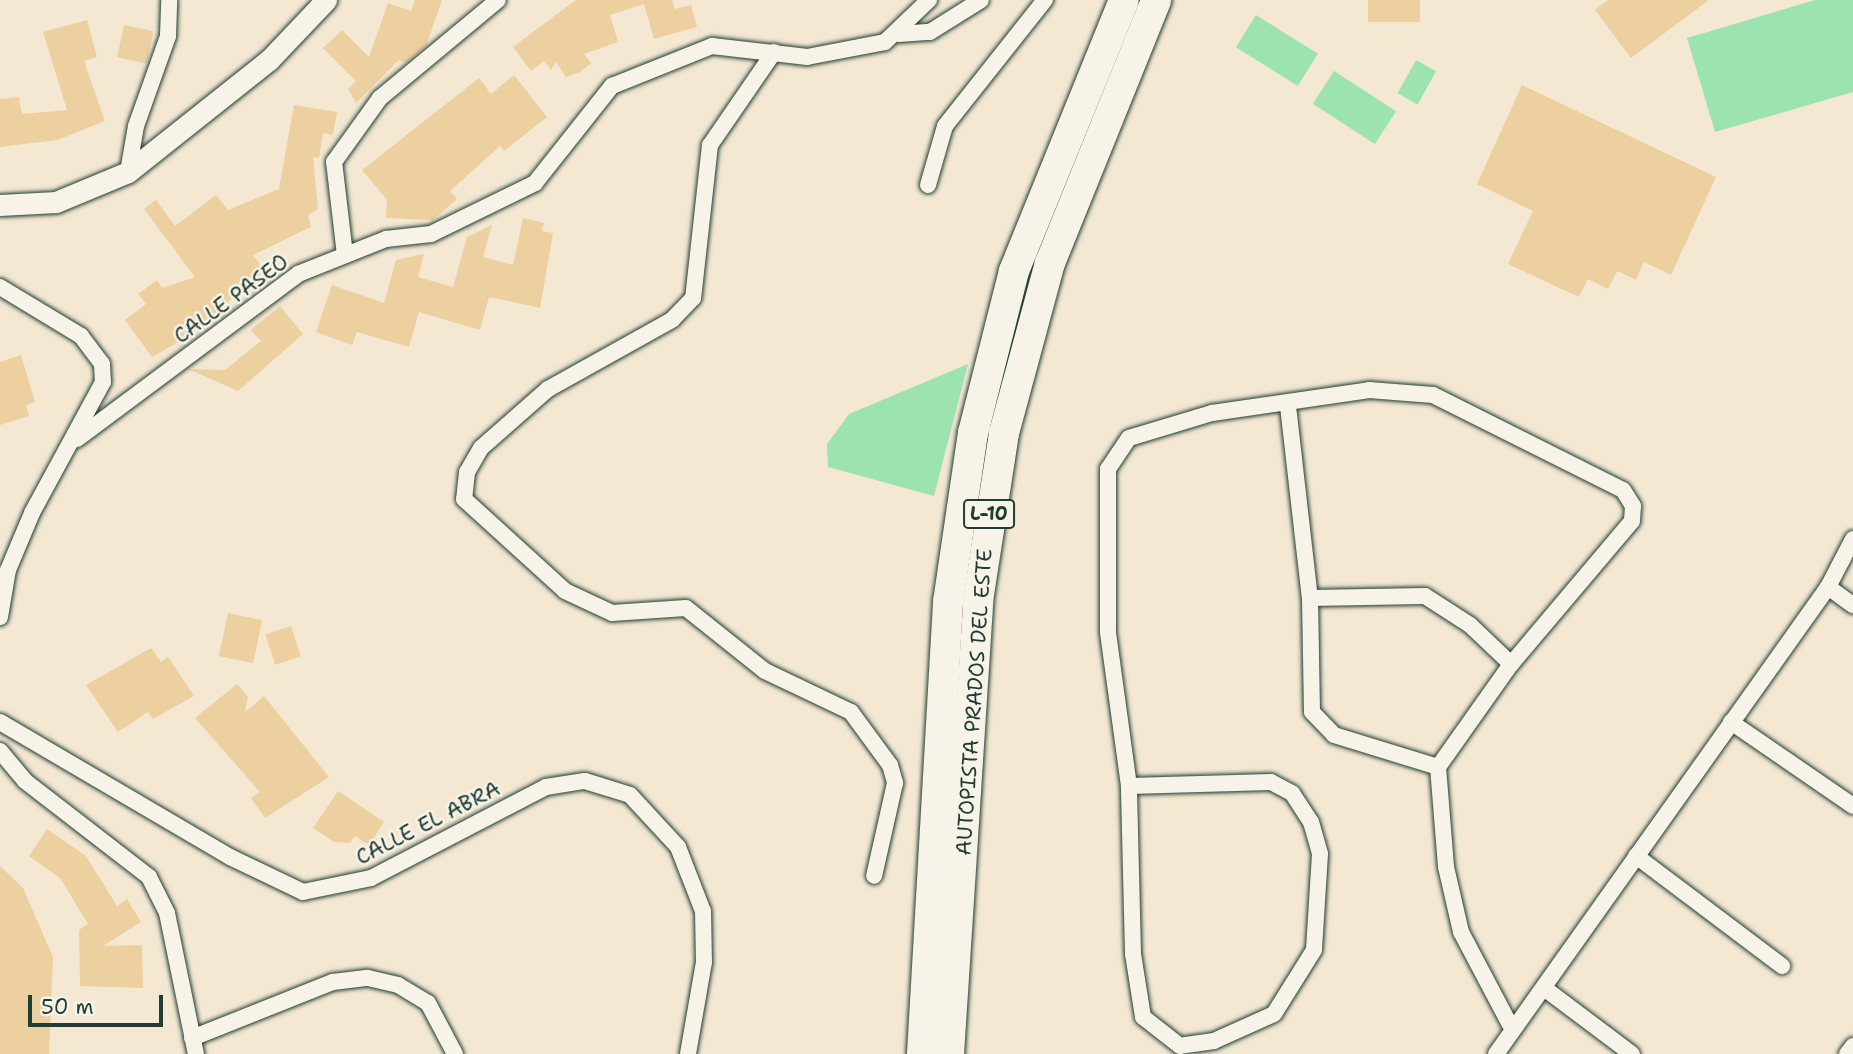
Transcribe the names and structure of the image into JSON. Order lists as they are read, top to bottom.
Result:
{
  "streets": {
    "highway": ["L-10", "AUTOPISTA PRADOS DEL ESTE"],
    "street": ["CALLE PASEO", "CALLE EL ABRA"]
  },
  "scale_bar": "50 m"
}
